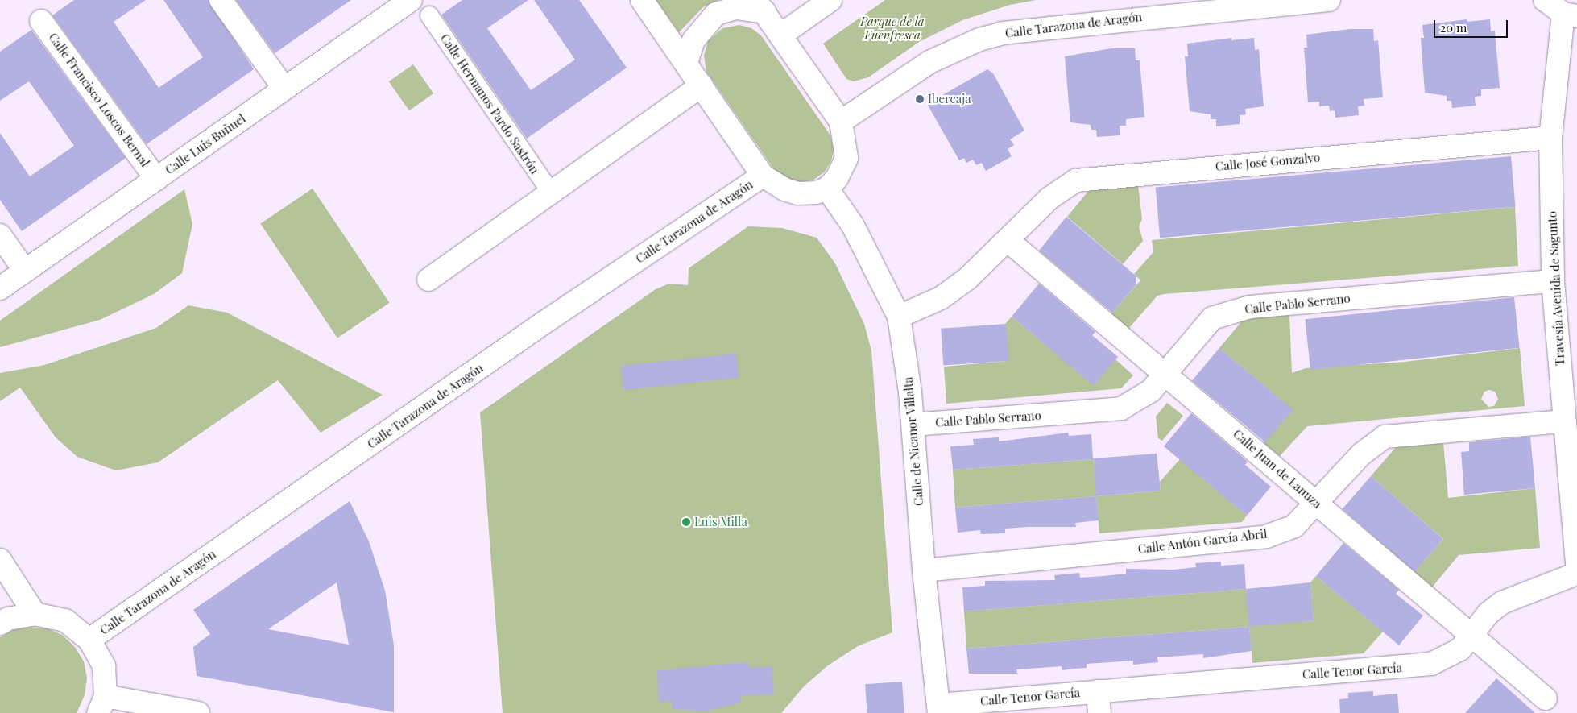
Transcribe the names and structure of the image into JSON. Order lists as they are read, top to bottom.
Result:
{
  "streets": {
    "street": [
      "Calle Tarazona de Aragón",
      "Calle Francisco Loscos Bernal",
      "Calle Hermanos Pardo Sastrón",
      "Calle Luis Buñuel",
      "Calle José Gonzalvo",
      "Travesía Avenida de Sagunto",
      "Calle Pablo Serrano",
      "Calle de Nicanor Villalta",
      "Calle Juan de Lanuza",
      "Calle Antón García Abril",
      "Calle Tenor García"
    ]
  },
  "crossings": [
    ["Calle Francisco Loscos Bernal", "Calle Luis Buñuel"],
    ["Calle José Gonzalvo", "Travesía Avenida de Sagunto"],
    ["Calle José Gonzalvo", "Calle de Nicanor Villalta"],
    ["Calle José Gonzalvo", "Calle Juan de Lanuza"],
    ["Travesía Avenida de Sagunto", "Calle Pablo Serrano"],
    ["Travesía Avenida de Sagunto", "Calle Antón García Abril"],
    ["Calle Pablo Serrano", "Calle de Nicanor Villalta"],
    ["Calle Pablo Serrano", "Calle Juan de Lanuza"],
    ["Calle de Nicanor Villalta", "Calle Antón García Abril"],
    ["Calle de Nicanor Villalta", "Calle Tenor García"],
    ["Calle Juan de Lanuza", "Calle Antón García Abril"],
    ["Calle Juan de Lanuza", "Calle Tenor García"]
  ],
  "parks": ["Parque de la Fuenfresca"],
  "places": ["Ibercaja", "Luis Milla"],
  "scale_bar": "20 m"
}
